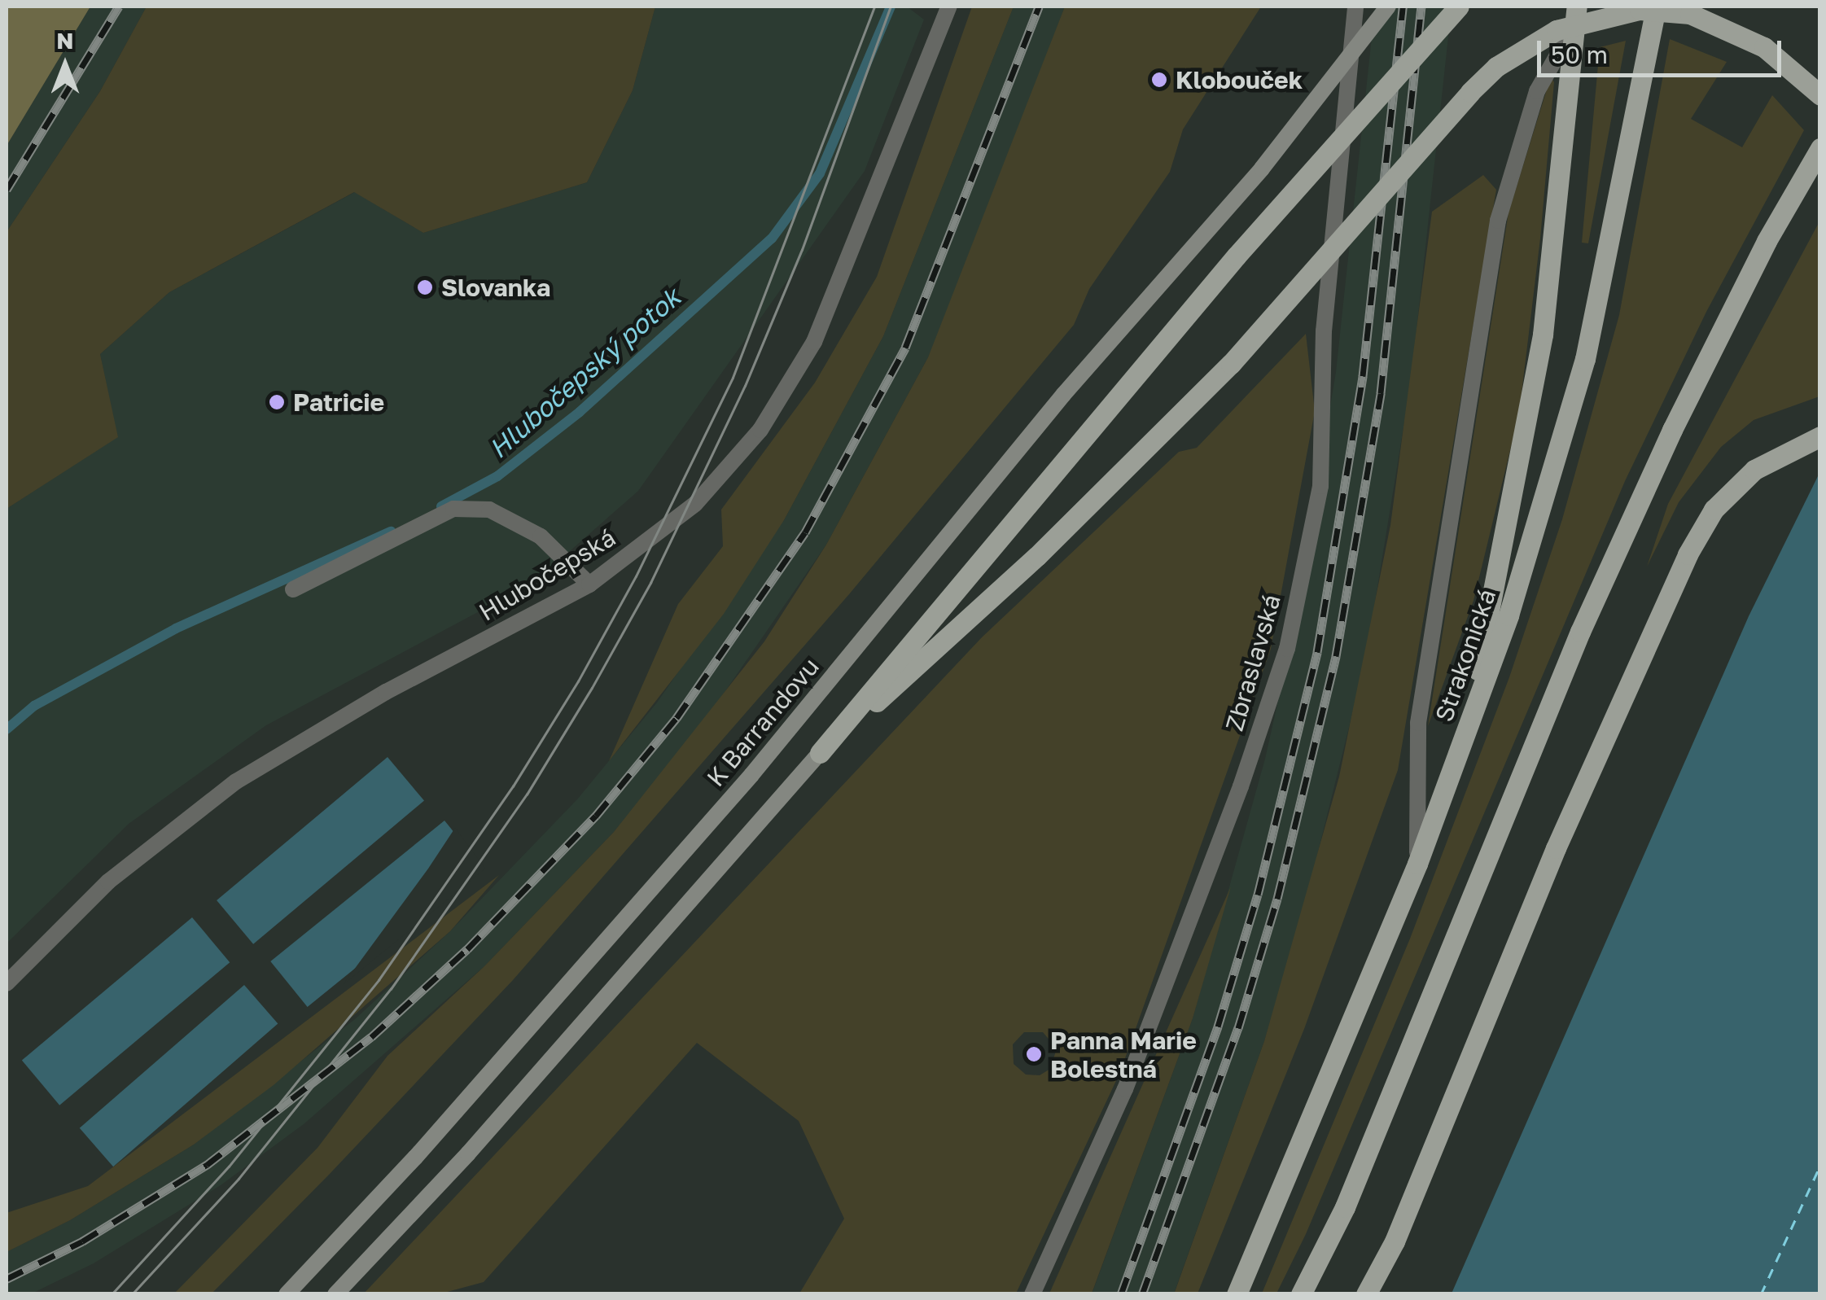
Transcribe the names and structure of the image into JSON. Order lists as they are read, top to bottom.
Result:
{
  "streets": {
    "main road": ["Strakonická", "K Barrandovu"],
    "street": ["Hlubočepská", "Zbraslavská"]
  },
  "water": ["Hlubočepský potok"],
  "places": [
    "Klobouček",
    "Slovanka",
    "Patricie",
    "Panna Marie Bolestná"
  ],
  "scale_bar": "50 m",
  "north": "top"
}
